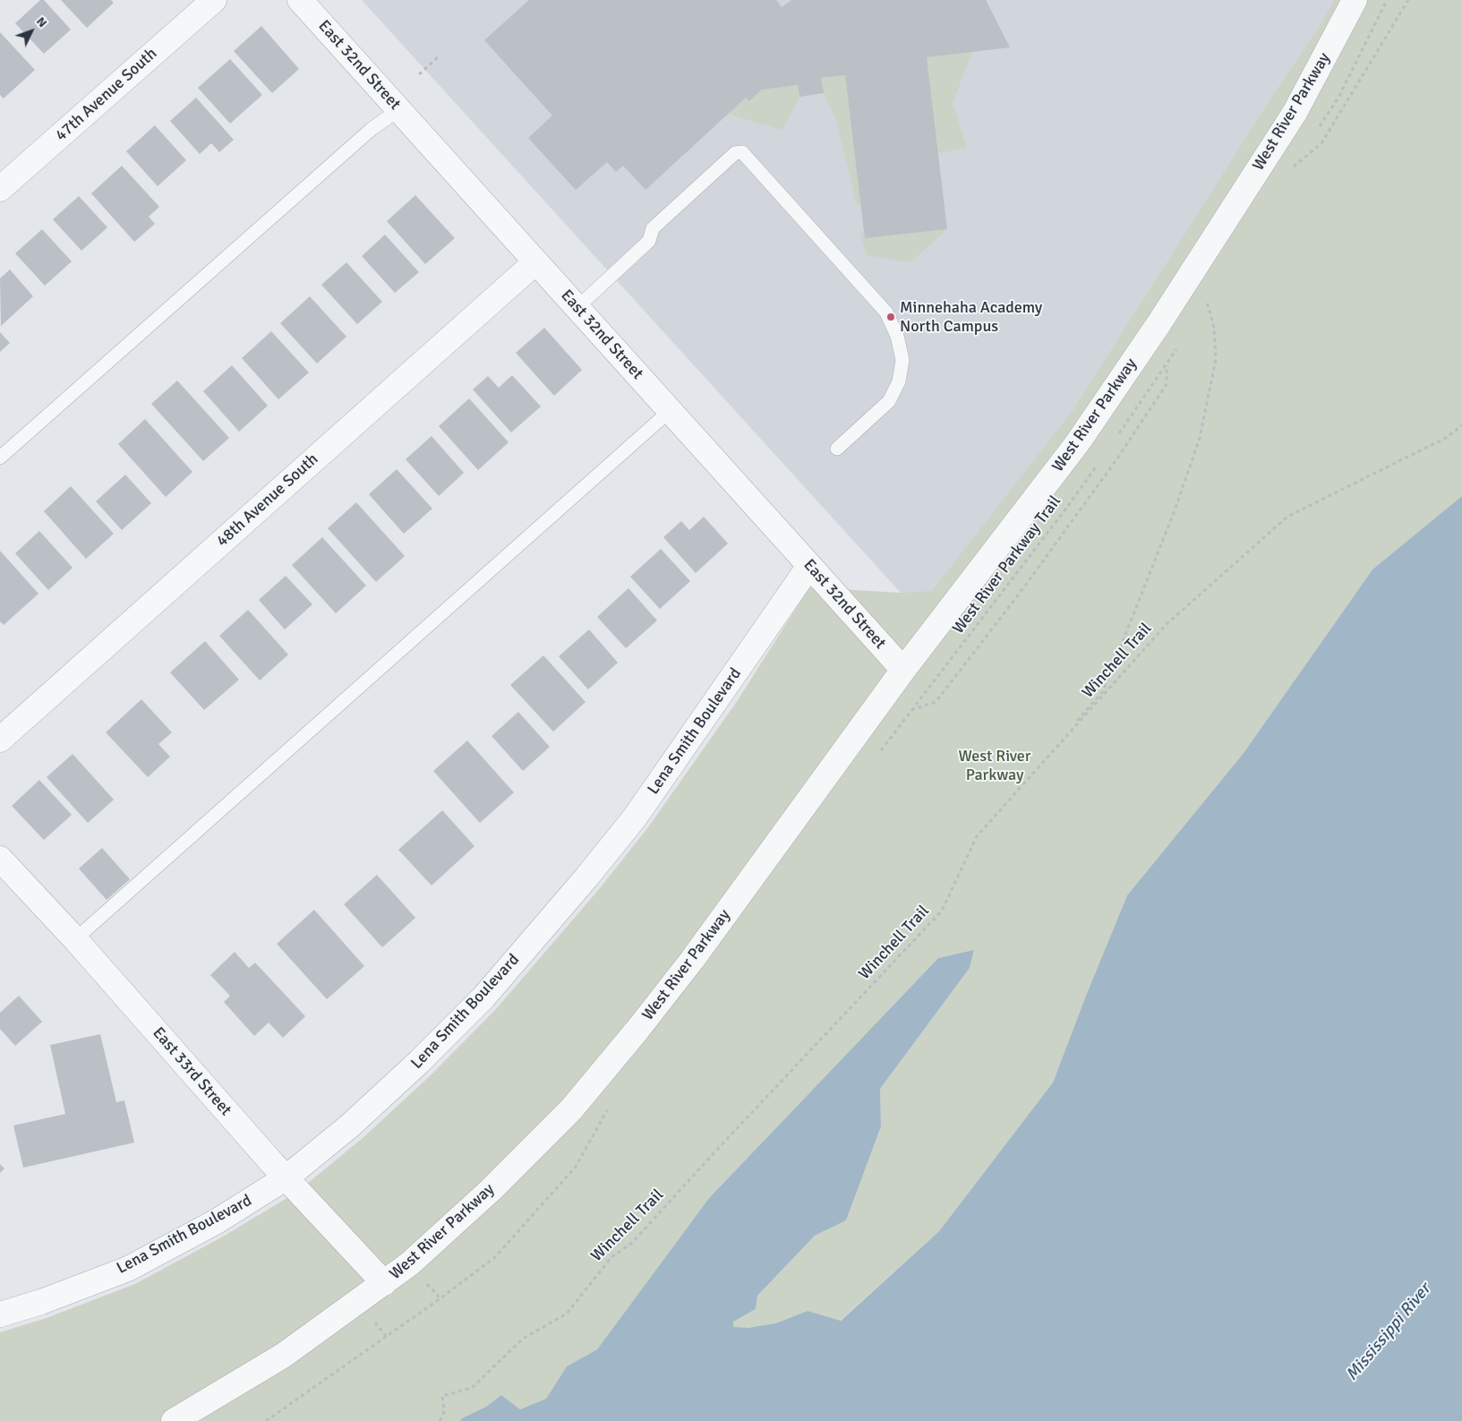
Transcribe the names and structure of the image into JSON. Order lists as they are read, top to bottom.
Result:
{
  "streets": {
    "street": [
      "East 32nd Street",
      "47th Avenue South",
      "West River Parkway",
      "48th Avenue South",
      "Lena Smith Boulevard",
      "East 33rd Street"
    ],
    "path": ["West River Parkway Trail", "Winchell Trail"]
  },
  "crossings": [
    ["East 32nd Street", "West River Parkway"],
    ["East 32nd Street", "48th Avenue South"],
    ["East 32nd Street", "Lena Smith Boulevard"],
    ["West River Parkway", "East 33rd Street"],
    ["Lena Smith Boulevard", "East 33rd Street"]
  ],
  "water": ["Mississippi River"],
  "parks": ["West River Parkway"],
  "places": ["Minnehaha Academy North Campus"],
  "north": "top right"
}
